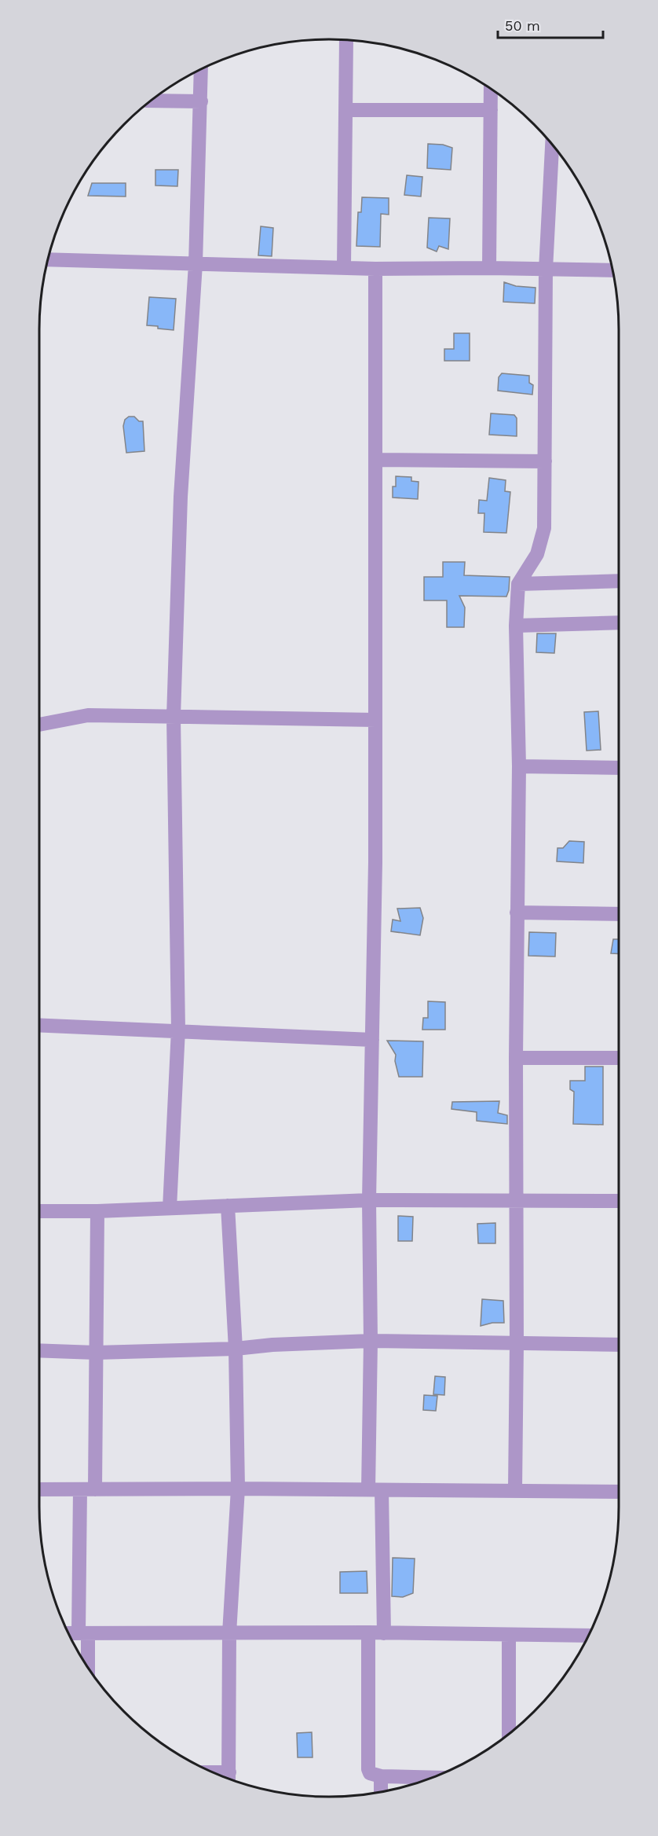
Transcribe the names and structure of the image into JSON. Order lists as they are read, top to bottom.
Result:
{
  "scale_bar": "50 m"
}
